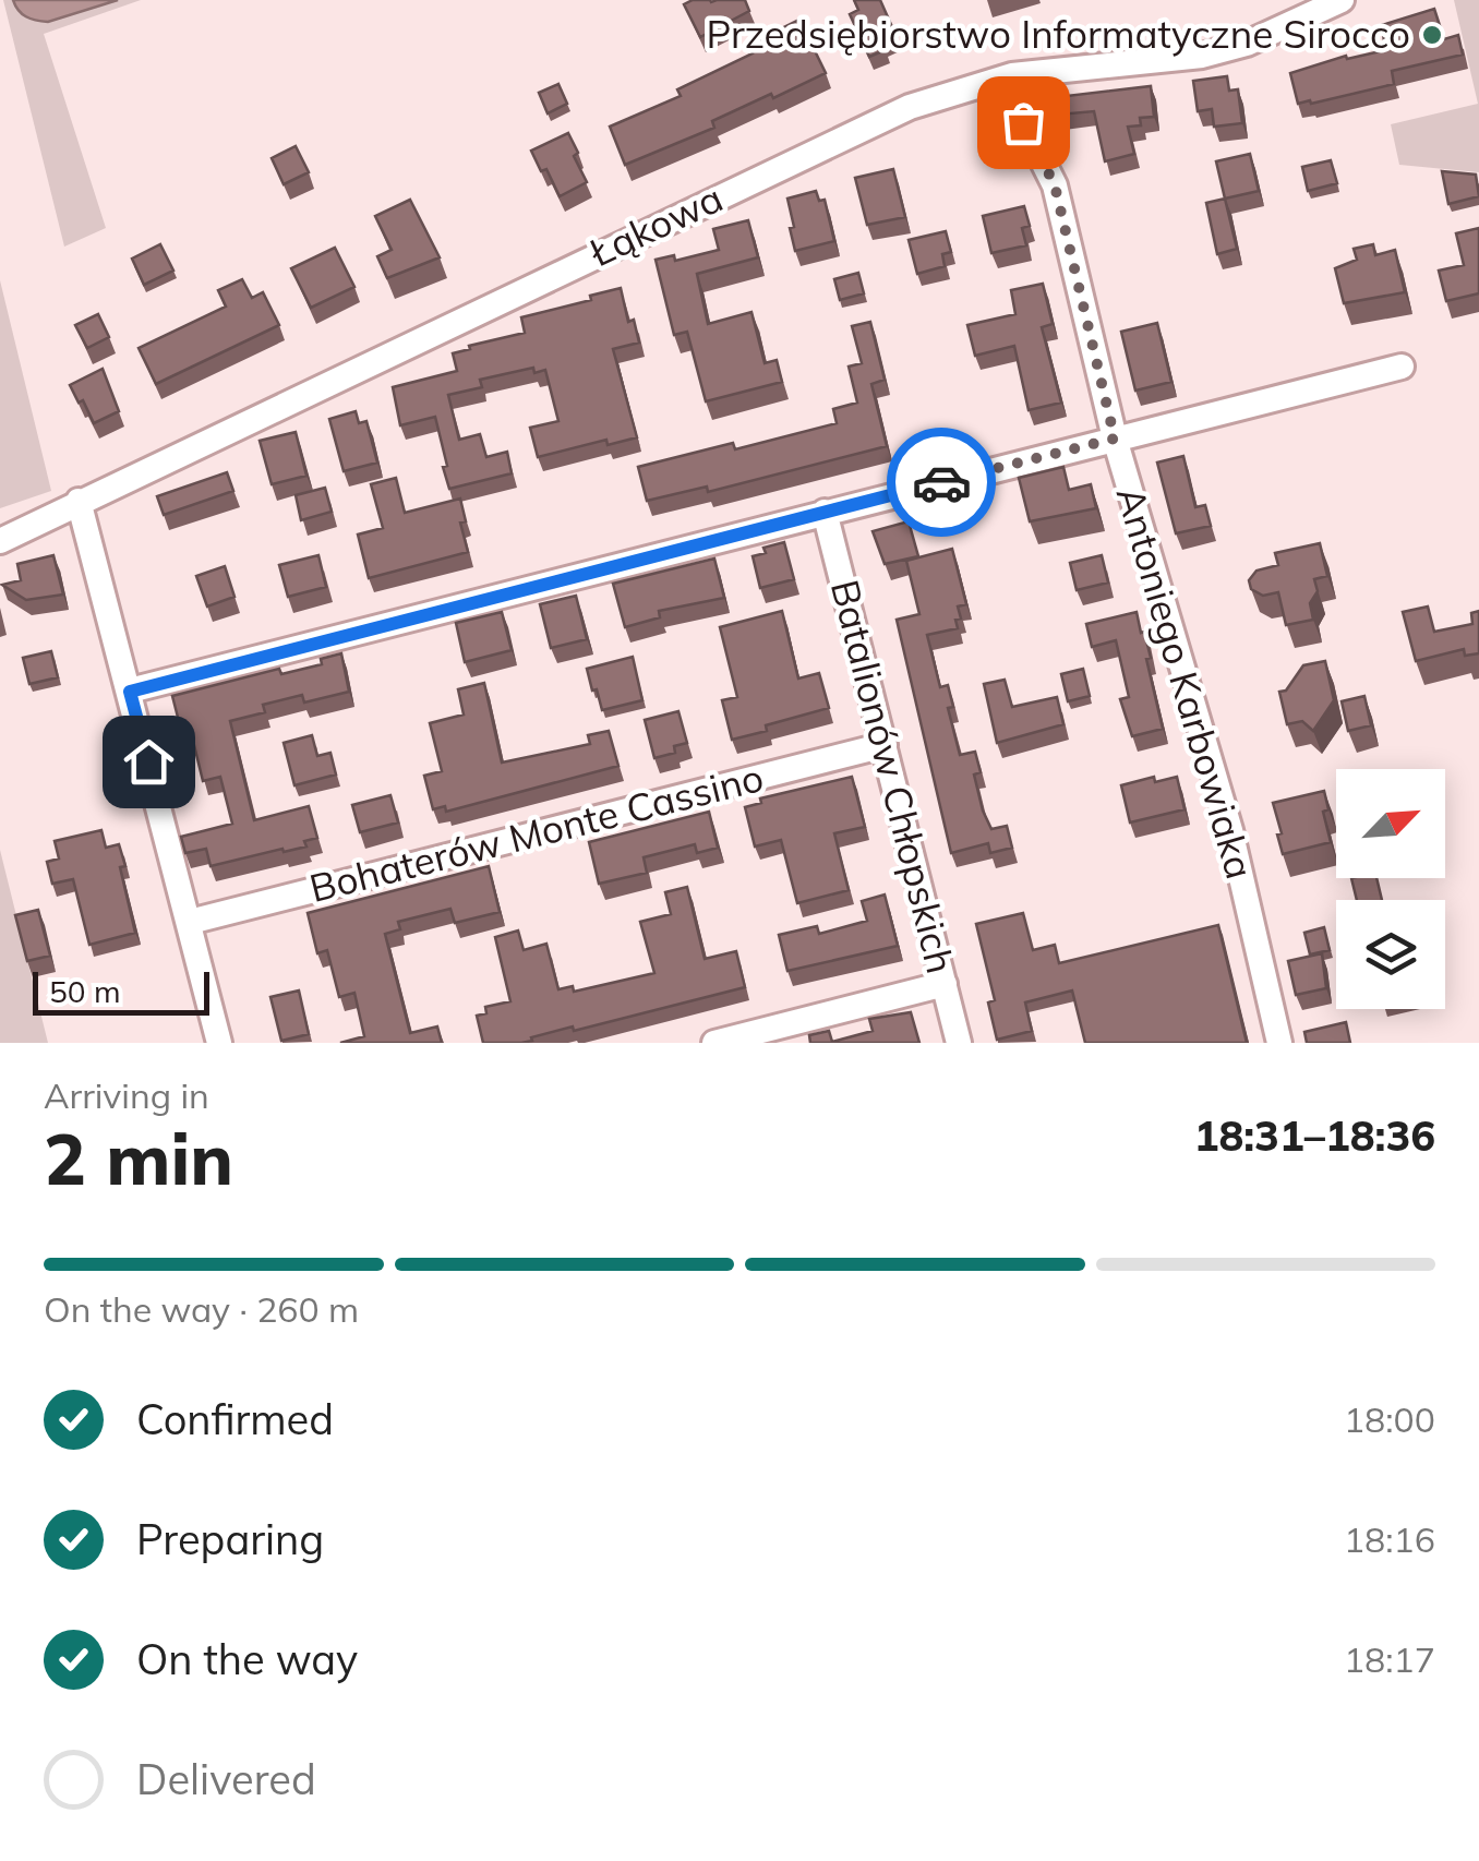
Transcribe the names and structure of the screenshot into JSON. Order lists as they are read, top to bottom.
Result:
{
  "streets": {
    "street": [
      "Łąkowa",
      "Antoniego Karbowiaka",
      "Batalionów Chłopskich",
      "Bohaterów Monte Cassino"
    ]
  },
  "crossings": [
    ["Łąkowa", "Antoniego Karbowiaka"],
    ["Batalionów Chłopskich", "Bohaterów Monte Cassino"]
  ],
  "places": ["Przedsiębiorstwo Informatyczne Sirocco"],
  "scale_bar": "50 m",
  "north": "top right",
  "page": {
    "scale": "50 m",
    "heading": ["2 min", "Arriving in", "18:31–18:36"],
    "bar": "On the way · 260 m",
    "list": [
      ["Confirmed", "18:00"],
      ["Preparing", "18:16"],
      ["On the way", "18:17"],
      "Delivered"
    ]
  }
}
